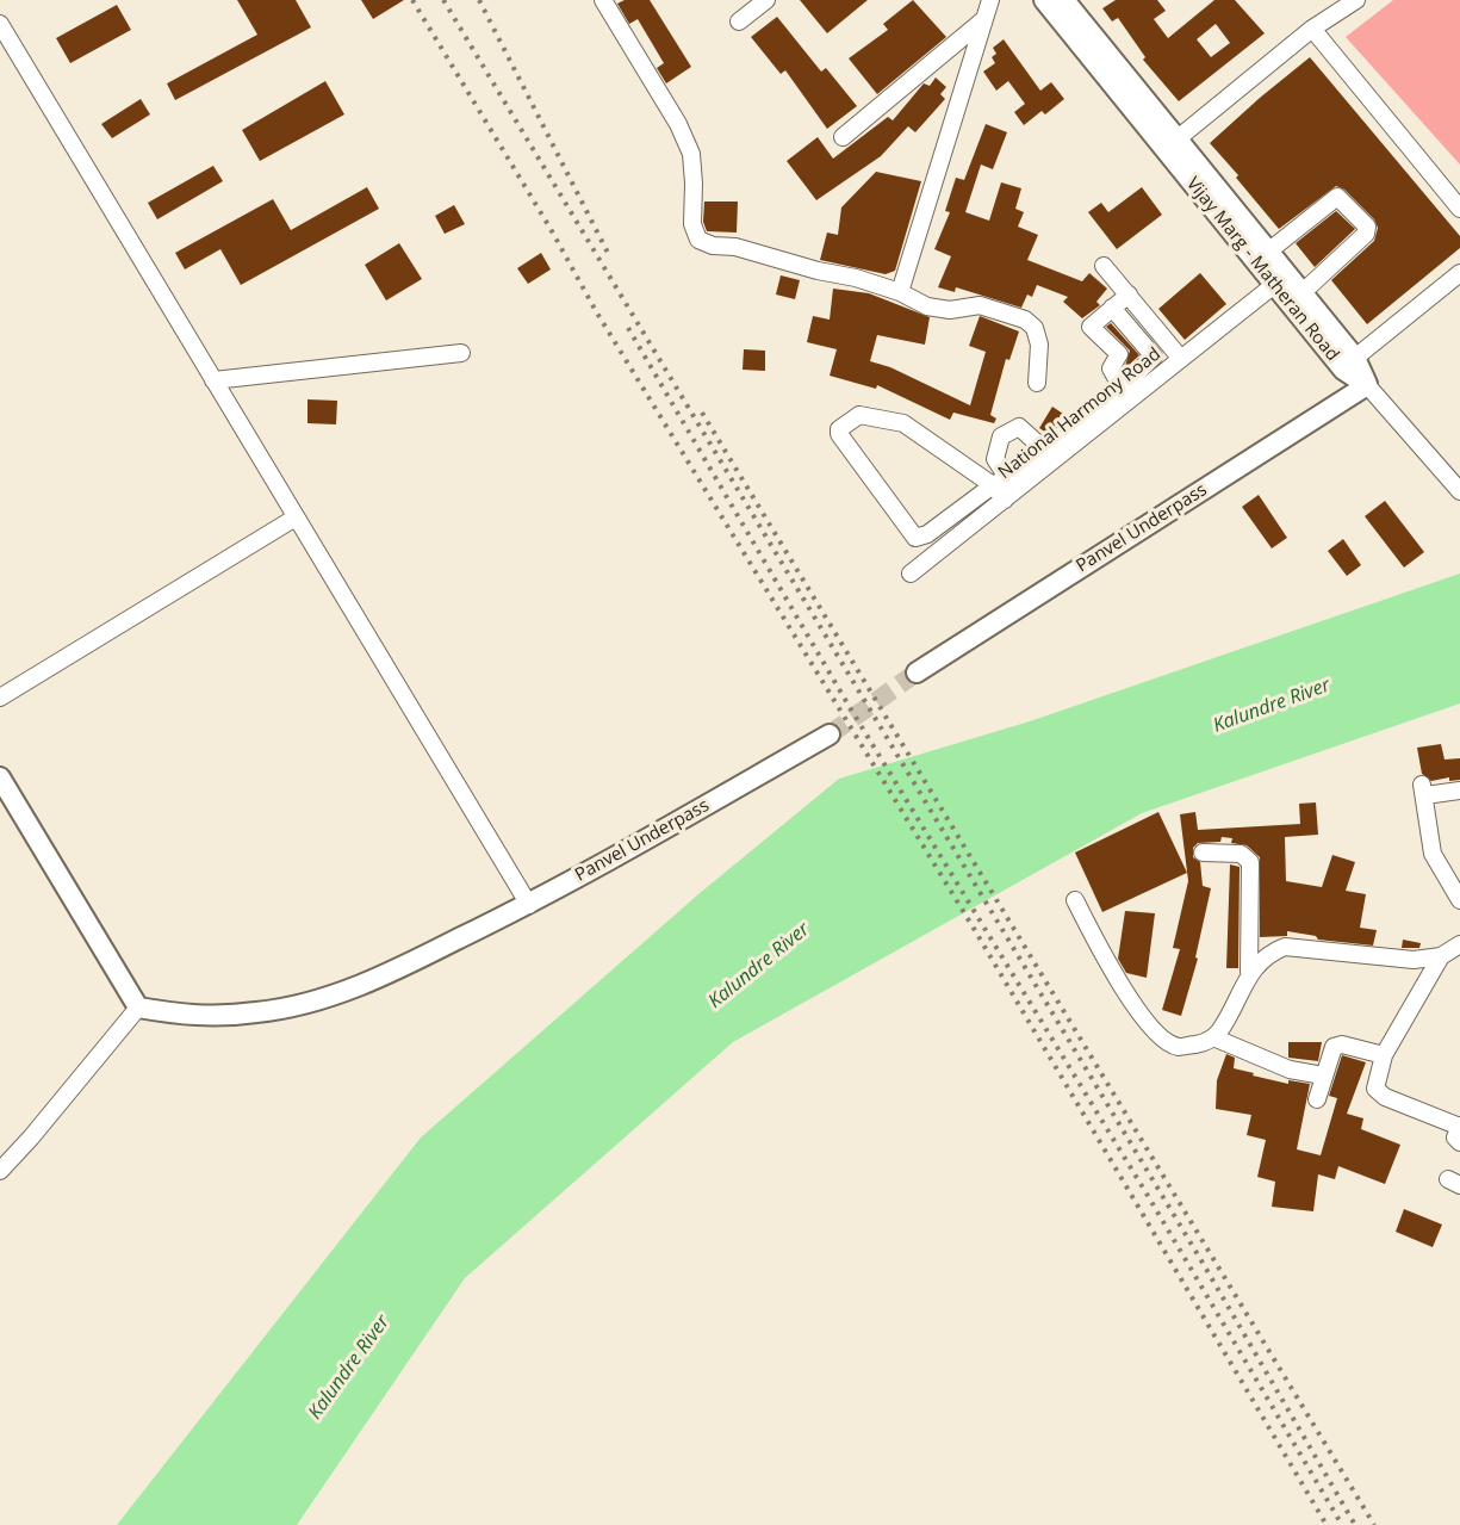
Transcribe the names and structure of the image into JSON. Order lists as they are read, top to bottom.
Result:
{
  "streets": {
    "main road": ["Vijay Marg - Matheran Road", "Panvel Underpass"],
    "street": ["National Harmony Road"]
  },
  "crossings": [
    ["Vijay Marg - Matheran Road", "National Harmony Road"],
    ["Vijay Marg - Matheran Road", "Panvel Underpass"]
  ],
  "water": ["Kalundre River"]
}
